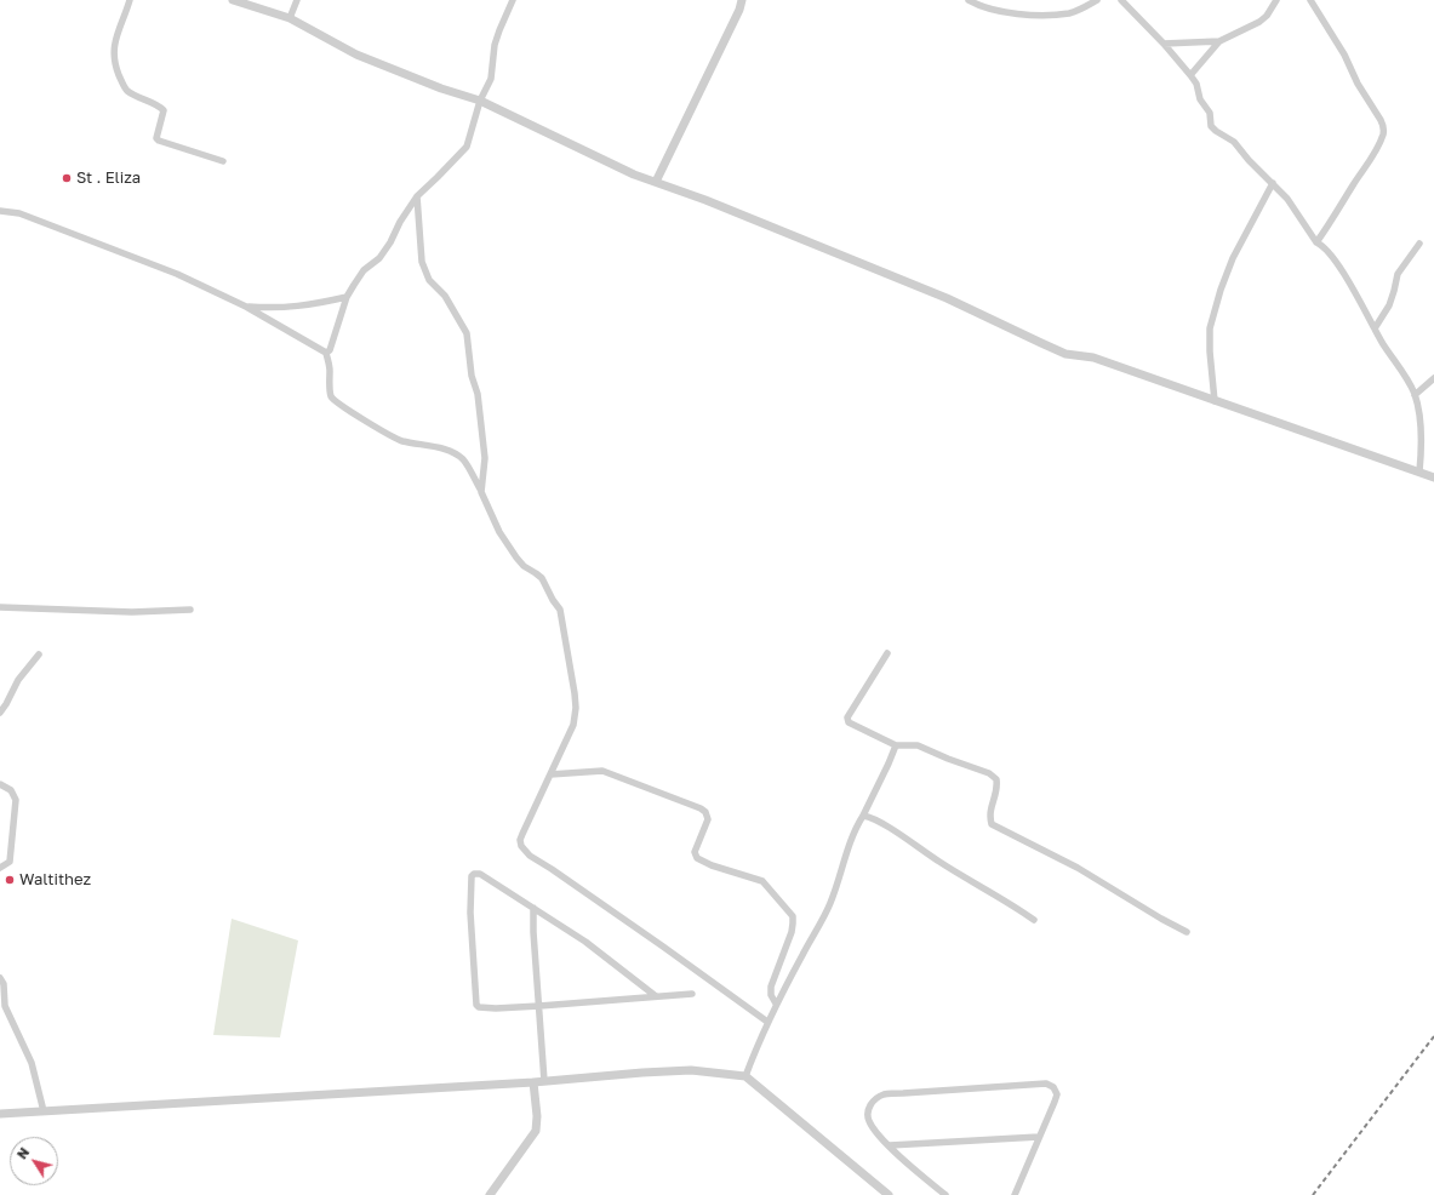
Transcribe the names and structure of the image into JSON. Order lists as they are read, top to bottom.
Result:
{
  "places": ["St . Eliza", "Waltithez"],
  "north": "top left"
}
